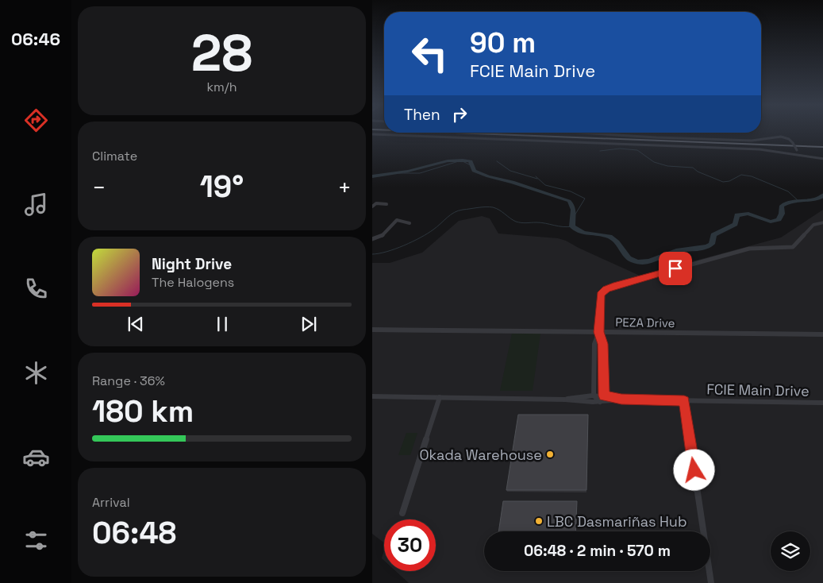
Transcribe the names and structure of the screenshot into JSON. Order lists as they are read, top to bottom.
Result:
{
  "streets": {
    "street": ["PEZA Drive", "FCIE Main Drive"]
  },
  "places": ["Okada Warehouse", "LBC Dasmariñas Hub"],
  "page": {
    "tabs": "06:46",
    "tile": [
      ["28", "km/h"],
      "Climate",
      ["Range · 36%", "180 km"],
      ["Arrival", "06:48"]
    ],
    "turn": ["90 m", "FCIE Main Drive"],
    "then": "Then",
    "heat": ["−", "19°", "+"],
    "song": ["Night Drive", "The Halogens"],
    "limit": "30",
    "trip": "06:48 · 2 min · 570 m"
  }
}
